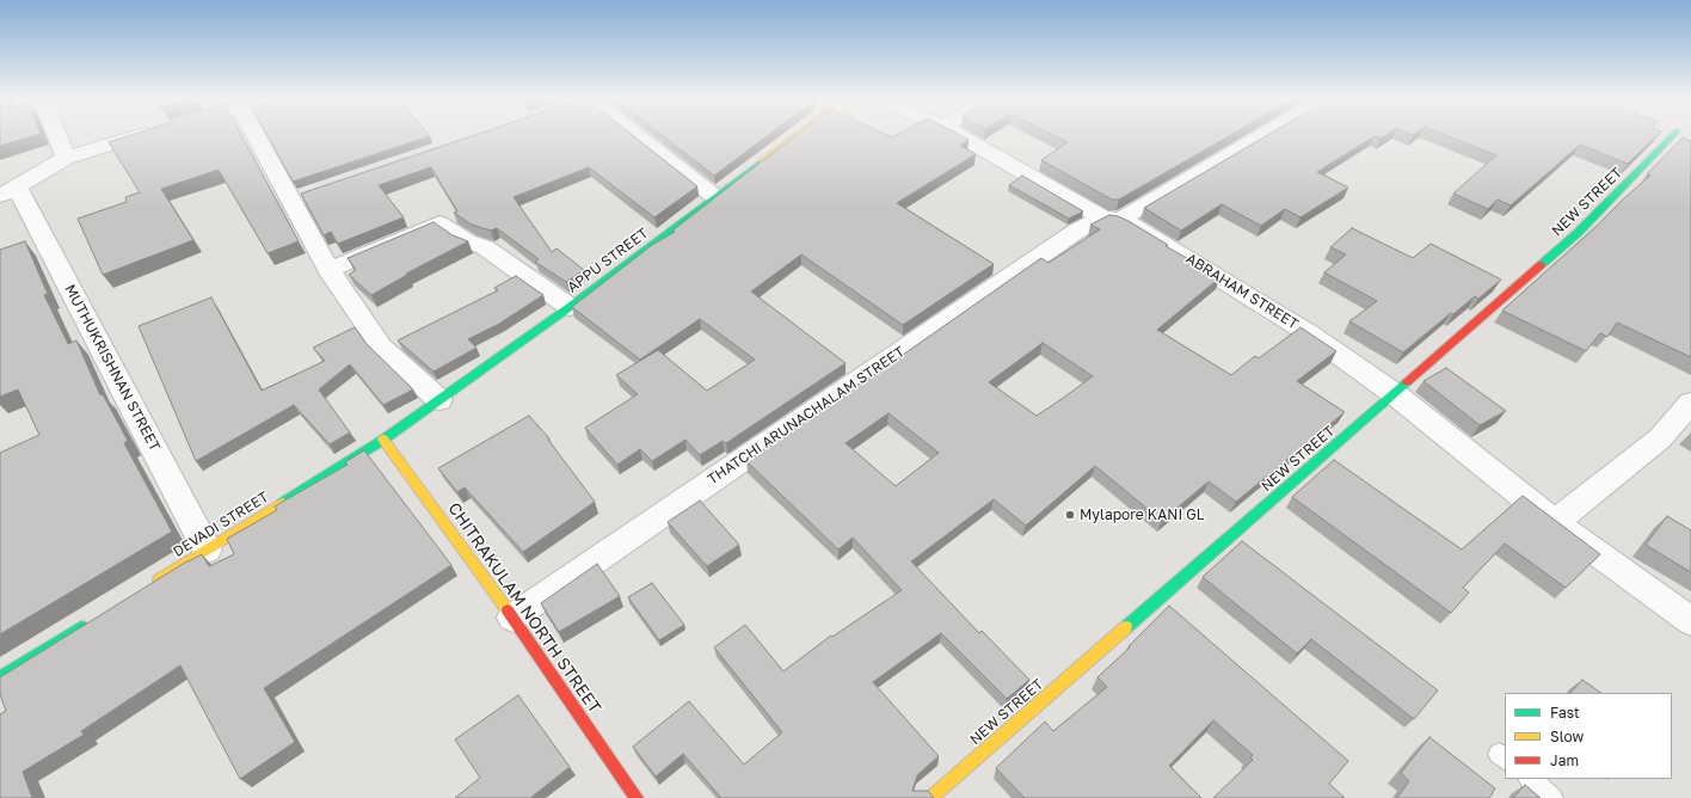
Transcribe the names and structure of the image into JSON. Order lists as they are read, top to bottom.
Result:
{
  "streets": {
    "street": [
      "NEW STREET",
      "APPU STREET",
      "ABRAHAM STREET",
      "MUTHUKRISHNAN STREET",
      "THATCHI ARUNACHALAM STREET",
      "DEVADI STREET",
      "CHITRAKULAM NORTH STREET"
    ]
  },
  "crossings": [
    ["NEW STREET", "ABRAHAM STREET"],
    ["APPU STREET", "DEVADI STREET"],
    ["APPU STREET", "CHITRAKULAM NORTH STREET"],
    ["ABRAHAM STREET", "THATCHI ARUNACHALAM STREET"],
    ["MUTHUKRISHNAN STREET", "DEVADI STREET"],
    ["THATCHI ARUNACHALAM STREET", "CHITRAKULAM NORTH STREET"],
    ["DEVADI STREET", "CHITRAKULAM NORTH STREET"]
  ],
  "places": ["Mylapore KANI GL"],
  "legend": ["Fast", "Slow", "Jam"]
}
